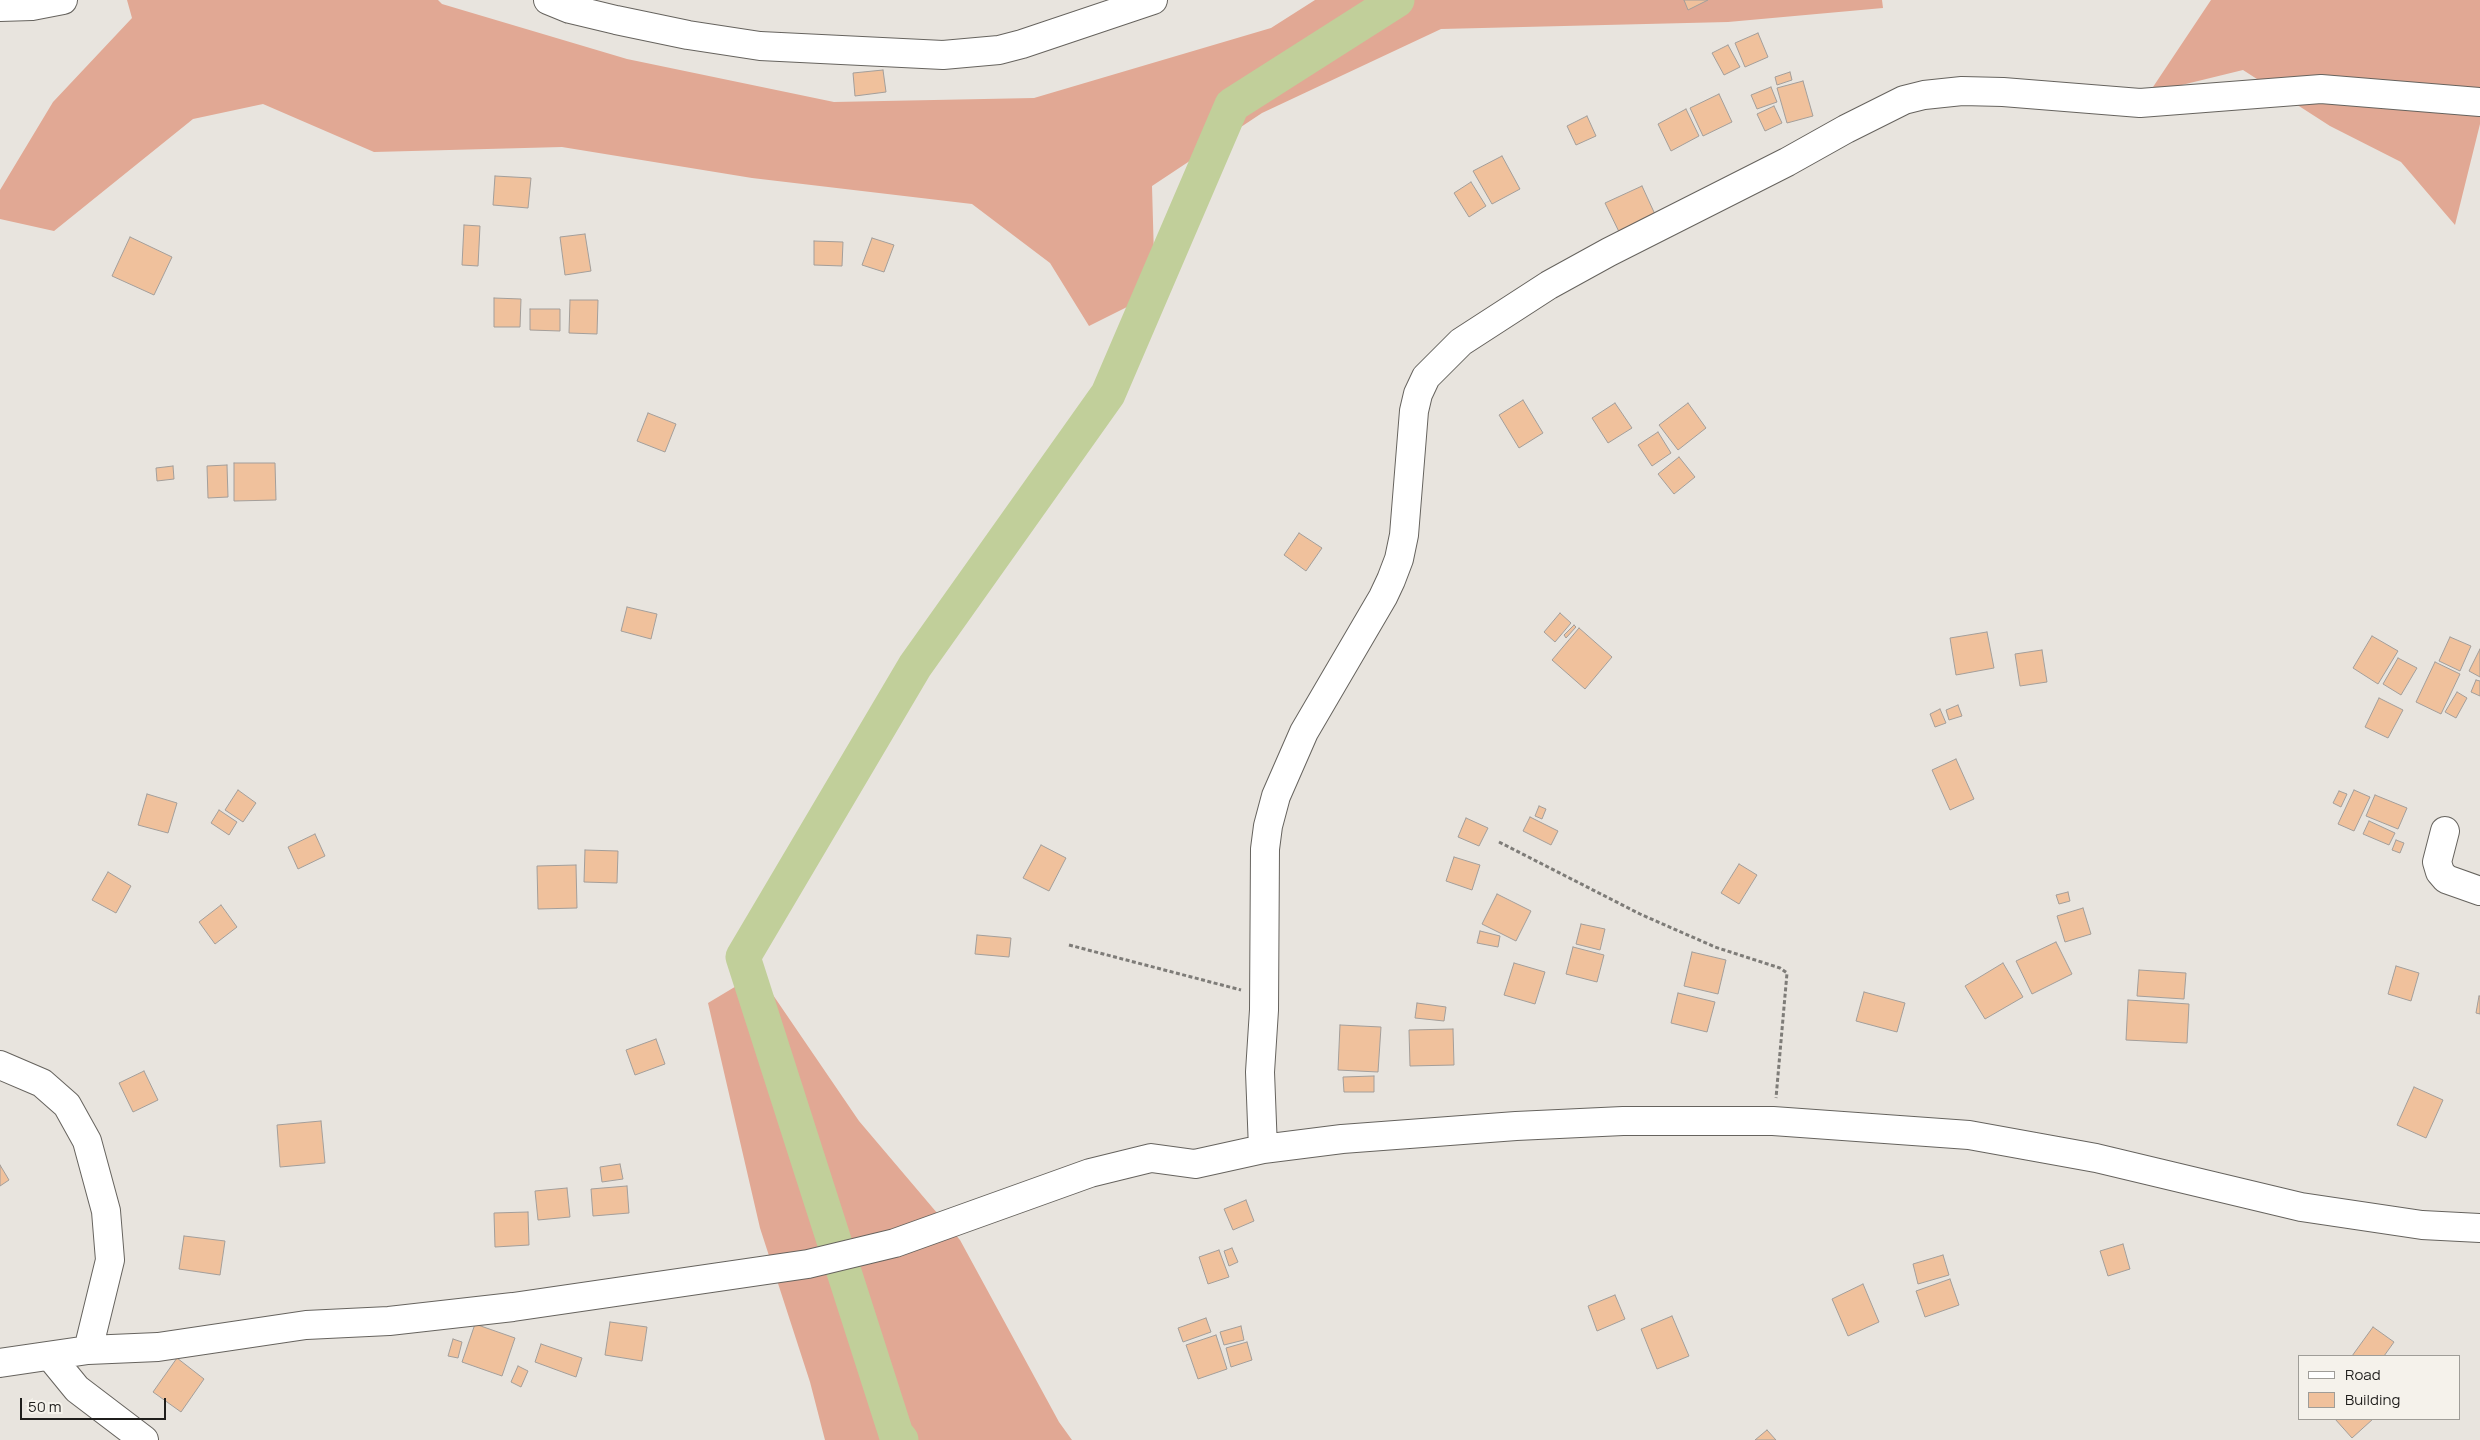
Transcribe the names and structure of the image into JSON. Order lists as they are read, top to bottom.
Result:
{
  "legend": ["Road", "Building"],
  "scale_bar": "50 m"
}
